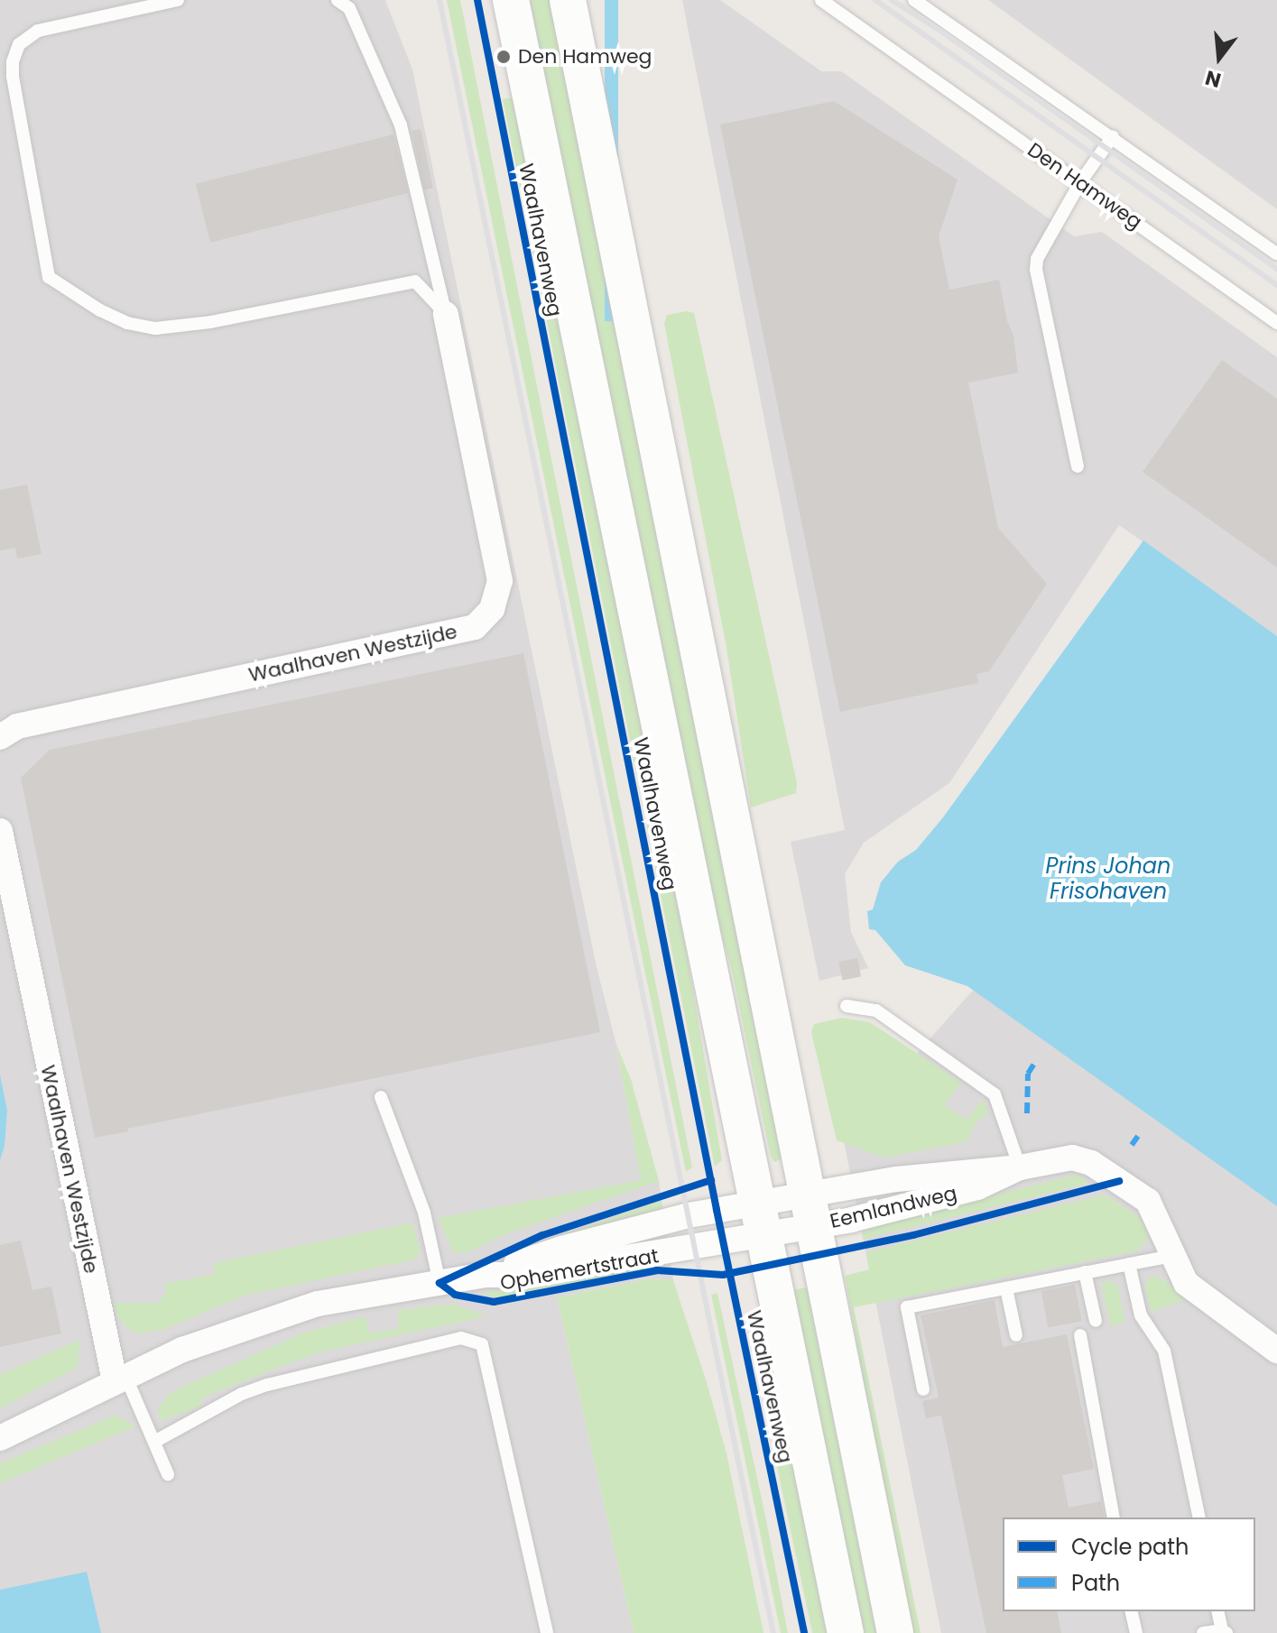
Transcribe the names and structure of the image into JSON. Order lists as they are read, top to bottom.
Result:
{
  "streets": {
    "street": [
      "Waalhavenweg",
      "Waalhaven Westzijde",
      "Eemlandweg",
      "Ophemertstraat"
    ],
    "lane": ["Den Hamweg"]
  },
  "crossings": [
    ["Waalhavenweg", "Eemlandweg"],
    ["Waalhavenweg", "Ophemertstraat"],
    ["Waalhaven Westzijde", "Ophemertstraat"],
    ["Eemlandweg", "Ophemertstraat"]
  ],
  "water": ["Prins Johan Frisohaven"],
  "places": ["Den Hamweg"],
  "legend": ["Cycle path", "Path"],
  "north": "bottom"
}
